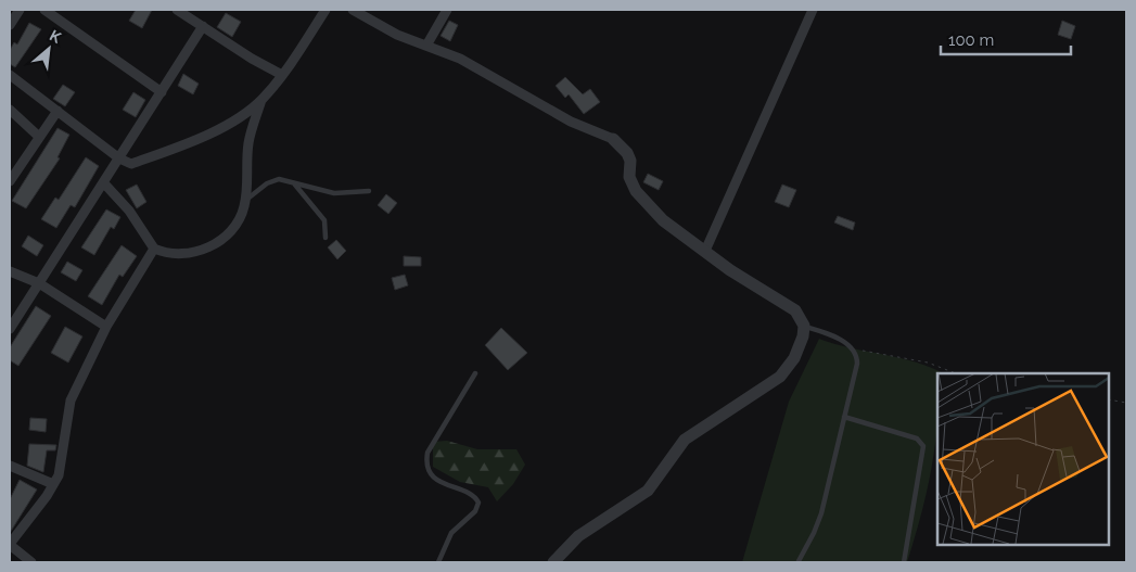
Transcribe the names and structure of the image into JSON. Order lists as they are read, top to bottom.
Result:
{
  "scale_bar": "100 m",
  "north": "top right"
}
